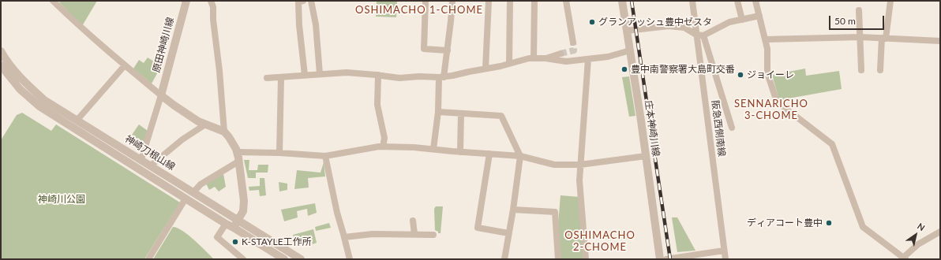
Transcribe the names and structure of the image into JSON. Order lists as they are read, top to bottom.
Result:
{
  "streets": {
    "street": [
      "原田神崎川線",
      "庄本神崎川線",
      "阪急西側南線",
      "神崎刀根山線"
    ]
  },
  "districts": ["OSHIMACHO 1-CHOME", "SENNARICHO 3-CHOME", "OSHIMACHO 2-CHOME"],
  "parks": ["神崎川公園"],
  "places": [
    "グランアッシュ豊中ゼスタ",
    "豊中南警察署大島町交番",
    "ジョイーレ",
    "ディアコート豊中",
    "K-STAYLE工作所"
  ],
  "scale_bar": "50 m",
  "north": "top right"
}
